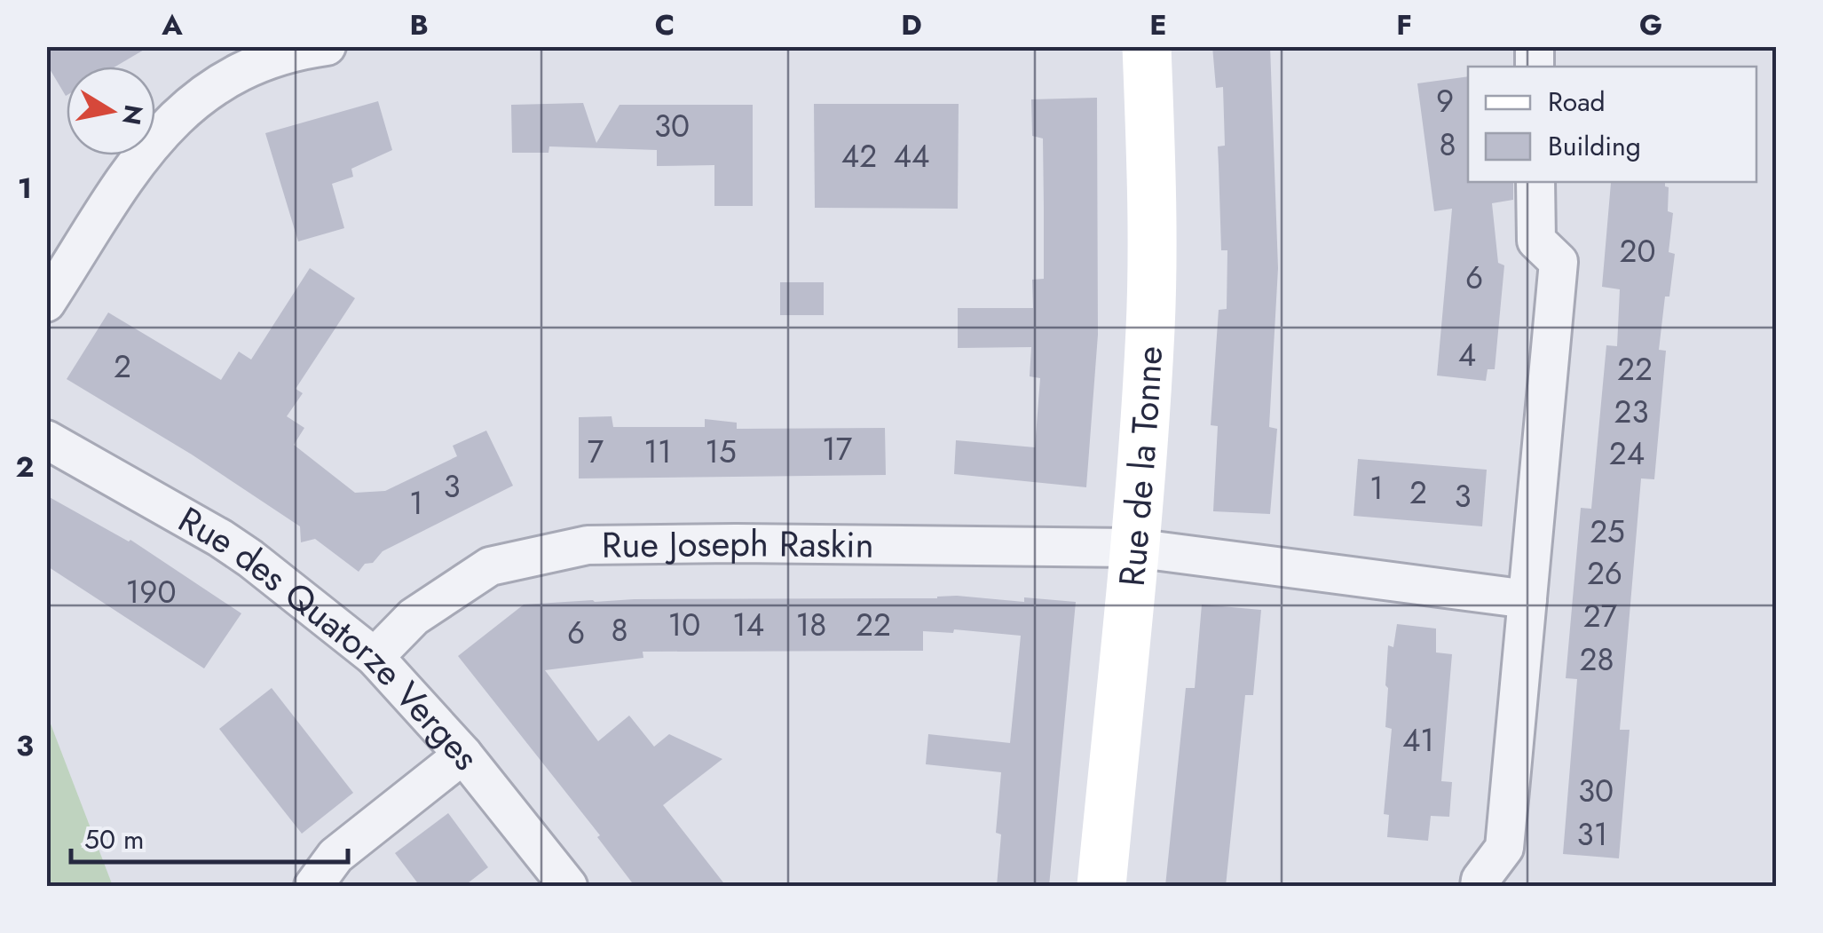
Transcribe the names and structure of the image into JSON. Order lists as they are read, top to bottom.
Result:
{
  "streets": {
    "street": ["Rue de la Tonne", "Rue Joseph Raskin", "Rue des Quatorze Verges"]
  },
  "crossings": [
    ["Rue de la Tonne", "Rue Joseph Raskin"],
    ["Rue Joseph Raskin", "Rue des Quatorze Verges"]
  ],
  "house_numbers": [
    "9",
    "30",
    "8",
    "42",
    "44",
    "20",
    "6",
    "4",
    "2",
    "22",
    "23",
    "17",
    "7",
    "11",
    "15",
    "24",
    "3",
    "1",
    "2",
    "3",
    "1",
    "25",
    "26",
    "190",
    "27",
    "10",
    "14",
    "18",
    "22",
    "8",
    "6",
    "28",
    "41",
    "30",
    "31"
  ],
  "legend": ["Road", "Building"],
  "scale_bar": "50 m",
  "north": "right",
  "grid": {
    "columns": [
      "A",
      "B",
      "C",
      "D",
      "E",
      "F",
      "G"
    ],
    "rows": ["1", "2", "3"]
  }
}
